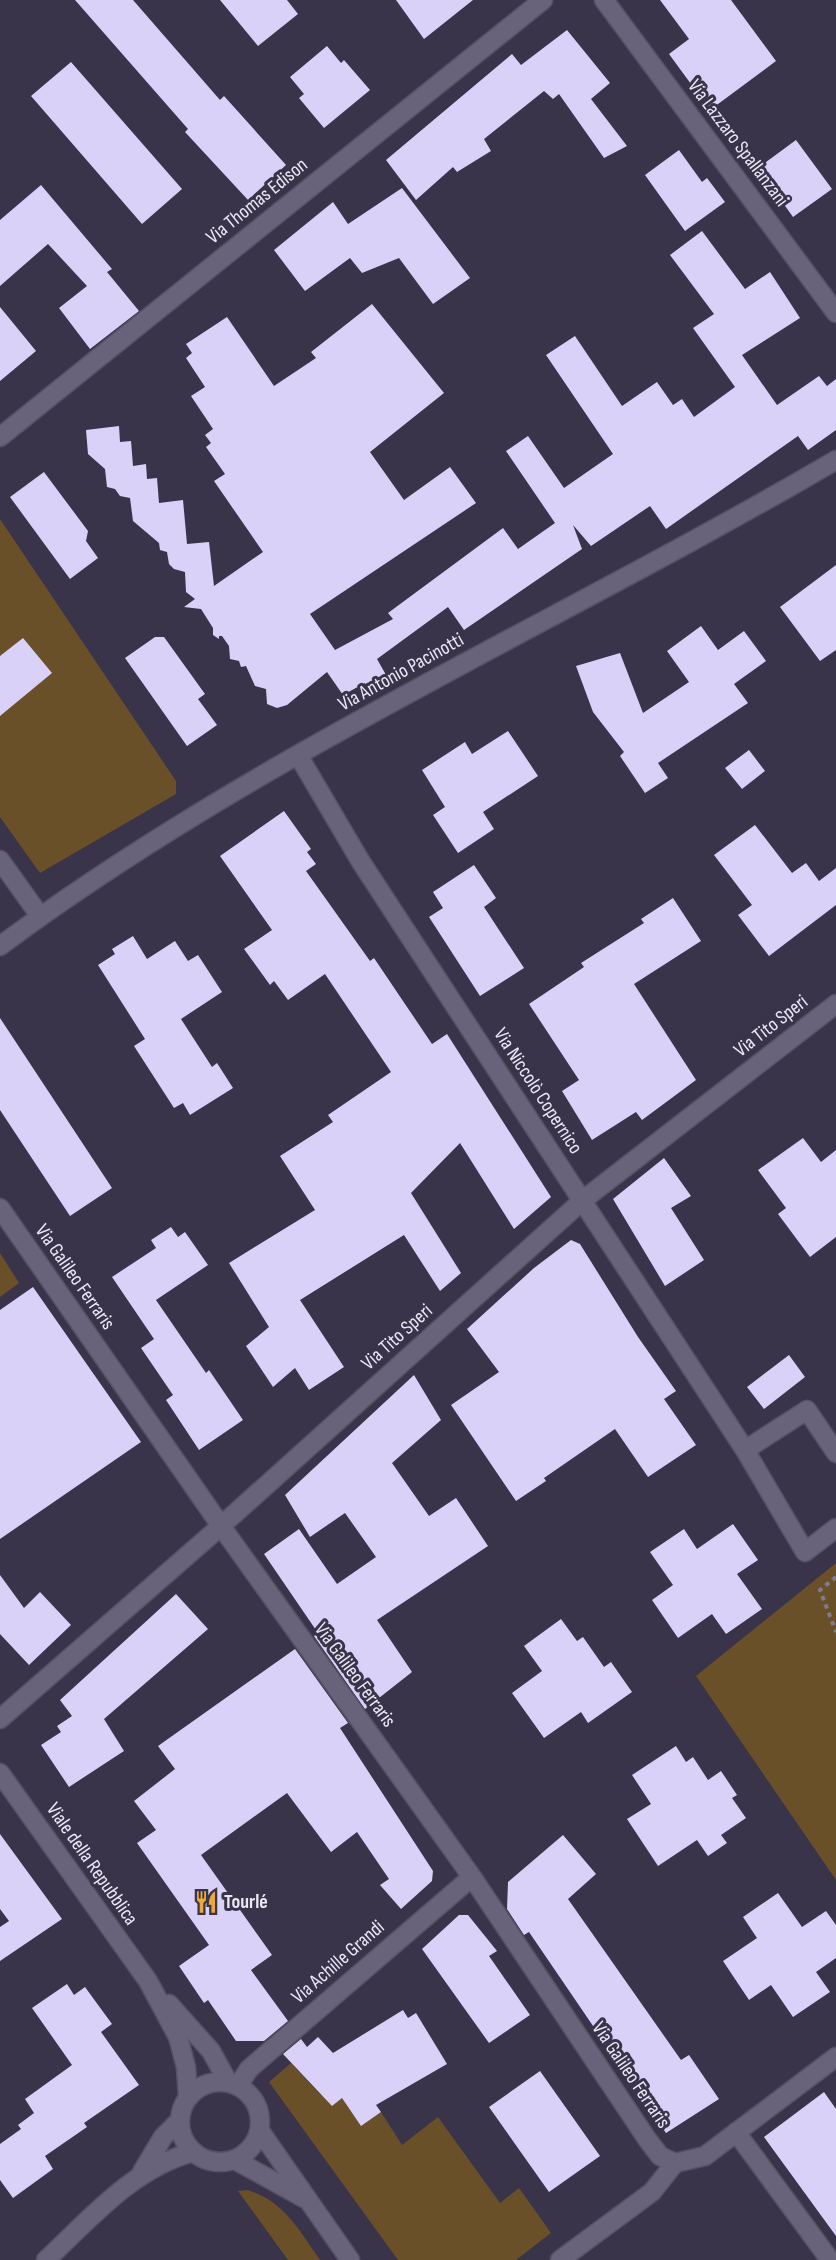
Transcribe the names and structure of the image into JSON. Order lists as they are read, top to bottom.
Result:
{
  "streets": {
    "street": [
      "Via Lazzaro Spallanzani",
      "Via Thomas Edison",
      "Via Antonio Pacinotti",
      "Via Tito Speri",
      "Via Niccolò Copernico",
      "Via Galileo Ferraris",
      "Viale della Repubblica",
      "Via Achille Grandi"
    ]
  },
  "crossings": [
    ["Via Antonio Pacinotti", "Via Niccolò Copernico"],
    ["Via Tito Speri", "Via Niccolò Copernico"],
    ["Via Tito Speri", "Via Galileo Ferraris"],
    ["Via Galileo Ferraris", "Via Achille Grandi"],
    ["Viale della Repubblica", "Via Achille Grandi"]
  ],
  "places": {
    "restaurant": ["Tourlé"]
  }
}
